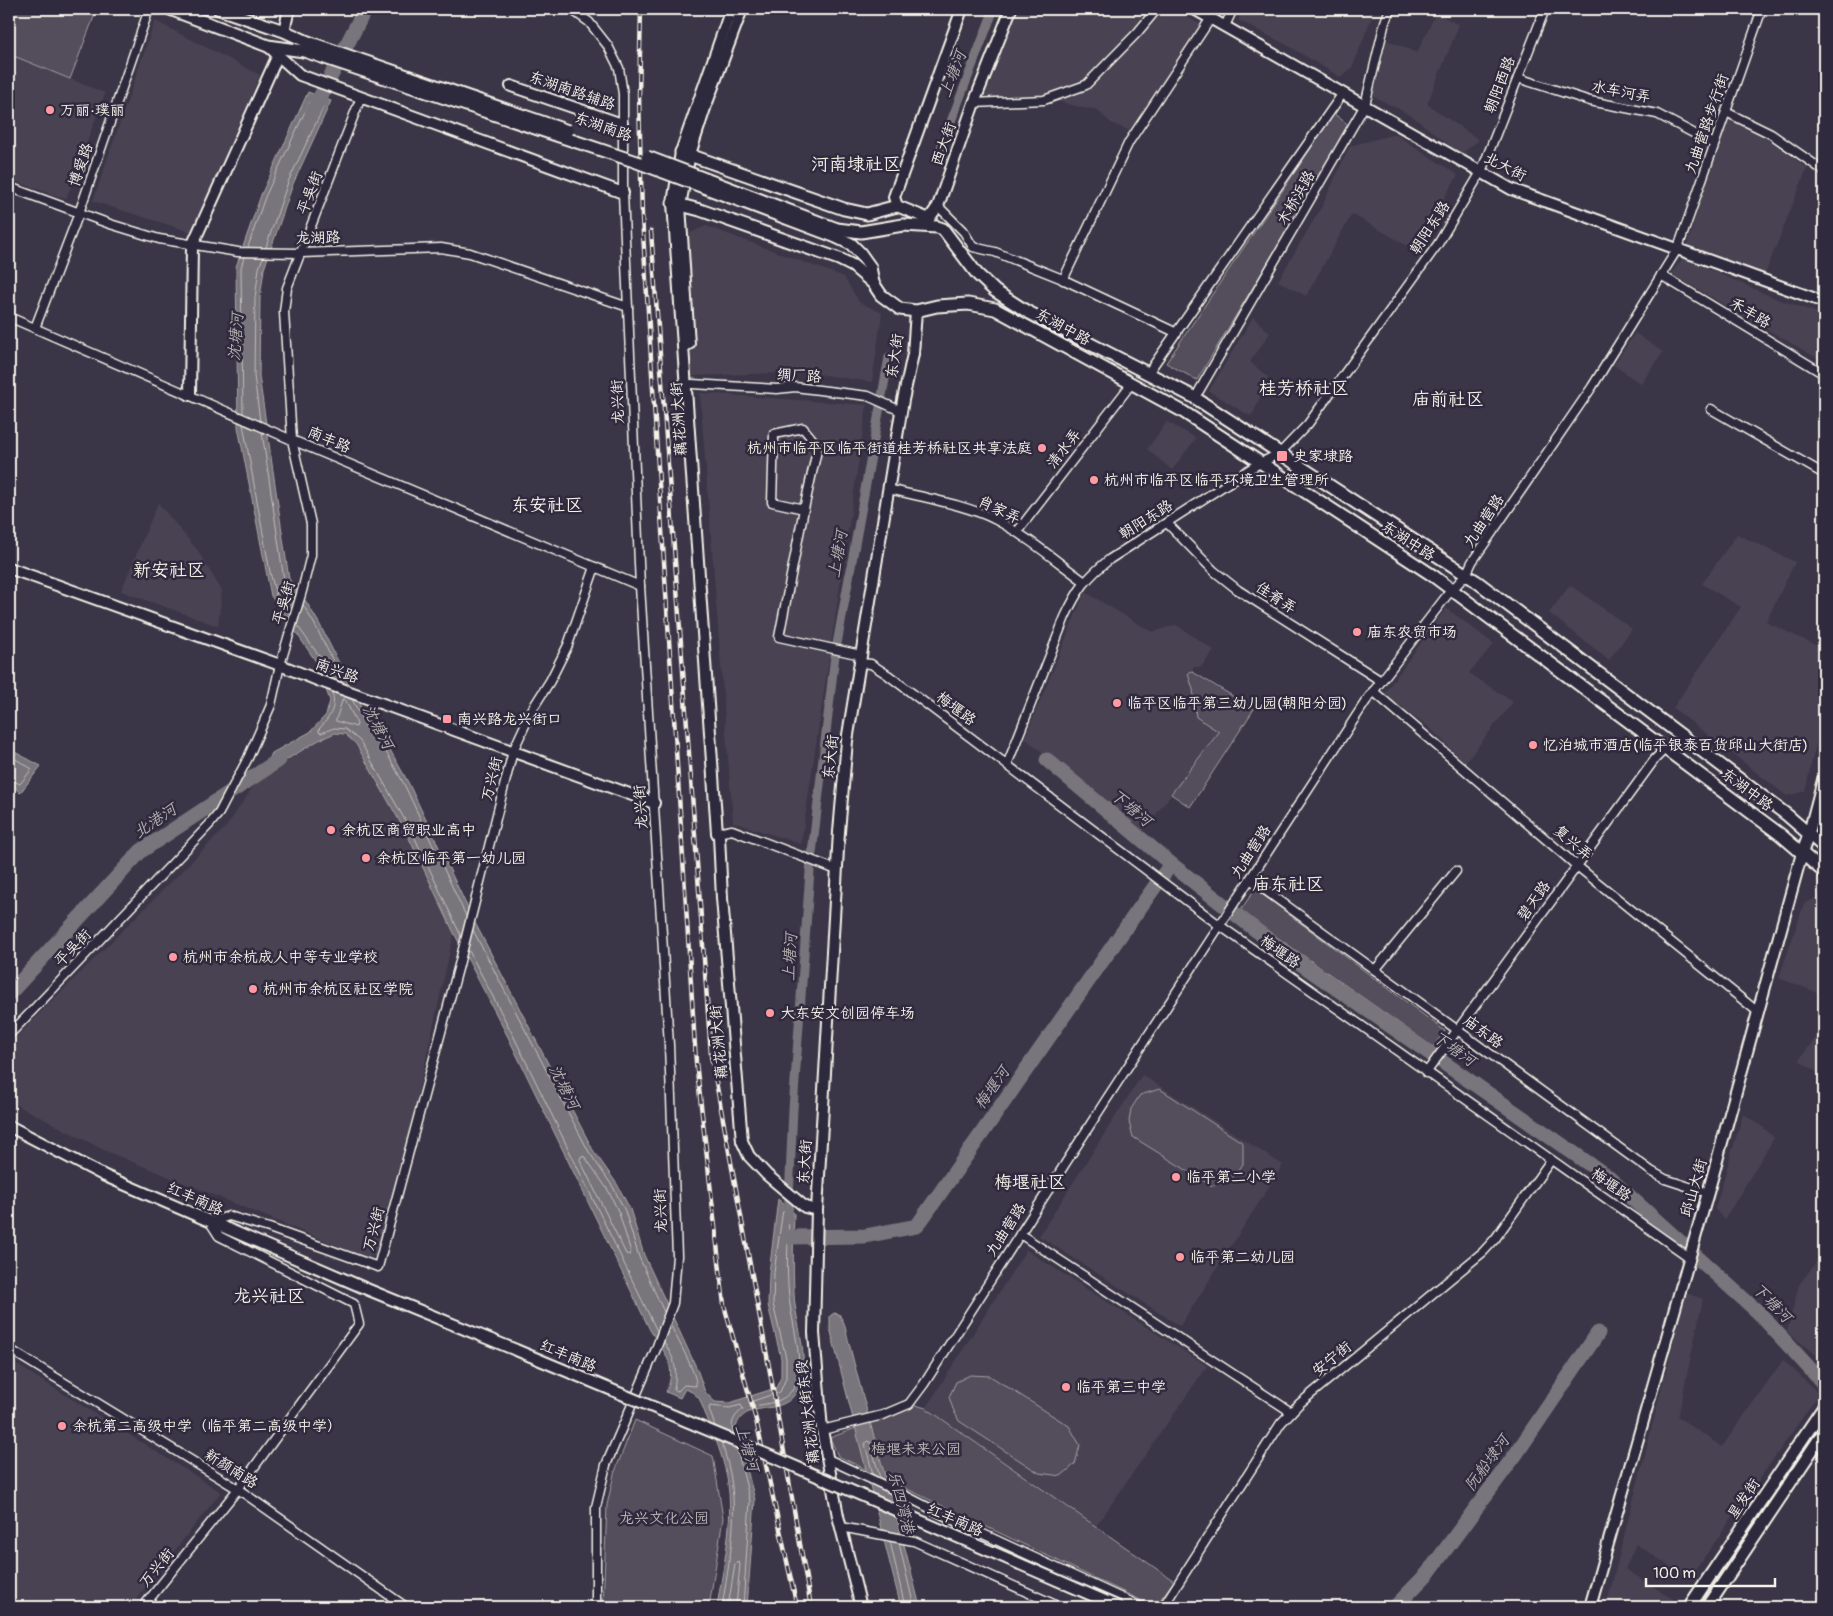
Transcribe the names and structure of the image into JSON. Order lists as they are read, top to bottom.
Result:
{
  "streets": {
    "main road": [
      "东湖南路辅路",
      "东湖南路",
      "西大街",
      "北大街",
      "东湖中路",
      "东大街",
      "藕花洲大街",
      "南兴路",
      "邱山大街",
      "红丰南路",
      "藕花洲大街东段",
      "星发街"
    ],
    "street": [
      "朝阳西路",
      "水车河弄",
      "九曲营路步行街",
      "博爱路",
      "平吴街",
      "木桥浜路",
      "朝阳东路",
      "龙湖路",
      "禾丰路",
      "绸厂路",
      "龙兴街",
      "南丰路",
      "清水弄",
      "肖家弄",
      "九曲营路",
      "佳肴弄",
      "梅堰路",
      "万兴街",
      "复兴弄",
      "碧天路",
      "庙东路",
      "安宁街",
      "新颜南路"
    ]
  },
  "crossings": [
    ["朝阳西路", "水车河弄"],
    ["朝阳西路", "北大街"],
    ["朝阳西路", "朝阳东路"],
    ["东湖南路辅路", "龙兴街"],
    ["水车河弄", "九曲营路步行街"],
    ["九曲营路步行街", "北大街"],
    ["九曲营路步行街", "九曲营路"],
    ["东湖南路", "西大街"],
    ["东湖南路", "东湖中路"],
    ["博爱路", "龙湖路"],
    ["博爱路", "南丰路"],
    ["北大街", "木桥浜路"],
    ["北大街", "朝阳东路"],
    ["北大街", "九曲营路"],
    ["平吴街", "龙湖路"],
    ["平吴街", "南丰路"],
    ["平吴街", "南兴路"],
    ["朝阳东路", "东湖中路"],
    ["朝阳东路", "肖家弄"],
    ["朝阳东路", "佳肴弄"],
    ["朝阳东路", "梅堰路"],
    ["龙湖路", "龙兴街"],
    ["禾丰路", "九曲营路"],
    ["东湖中路", "东大街"],
    ["东湖中路", "清水弄"],
    ["东湖中路", "九曲营路"],
    ["东湖中路", "碧天路"],
    ["东湖中路", "邱山大街"],
    ["东大街", "绸厂路"],
    ["东大街", "藕花洲大街"],
    ["东大街", "肖家弄"],
    ["东大街", "梅堰路"],
    ["东大街", "藕花洲大街东段"],
    ["绸厂路", "藕花洲大街"],
    ["龙兴街", "南丰路"],
    ["龙兴街", "南兴路"],
    ["藕花洲大街", "藕花洲大街东段"],
    ["南丰路", "万兴街"],
    ["清水弄", "肖家弄"],
    ["九曲营路", "佳肴弄"],
    ["九曲营路", "梅堰路"],
    ["九曲营路", "复兴弄"],
    ["九曲营路", "庙东路"],
    ["九曲营路", "藕花洲大街东段"],
    ["南兴路", "万兴街"],
    ["梅堰路", "碧天路"],
    ["梅堰路", "邱山大街"],
    ["梅堰路", "安宁街"],
    ["万兴街", "红丰南路"],
    ["万兴街", "新颜南路"],
    ["复兴弄", "碧天路"],
    ["复兴弄", "邱山大街"],
    ["碧天路", "庙东路"],
    ["庙东路", "邱山大街"]
  ],
  "districts": [
    "河南埭社区",
    "桂芳桥社区",
    "庙前社区",
    "东安社区",
    "新安社区",
    "庙东社区",
    "梅堰社区",
    "龙兴社区"
  ],
  "water": [
    "上塘河",
    "沈塘河",
    "下塘河",
    "北港河",
    "梅堰河",
    "阮船埭河",
    "乐四湾港"
  ],
  "parks": ["梅堰未来公园", "龙兴文化公园"],
  "places": {
    "other": [
      "万丽·璞丽",
      "杭州市临平区临平街道桂芳桥社区共享法庭",
      "杭州市临平区临平环境卫生管理所",
      "庙东农贸市场",
      "临平区临平第三幼儿园(朝阳分园)",
      "忆泊城市酒店(临平银泰百货邱山大街店)",
      "余杭区商贸职业高中",
      "余杭区临平第一幼儿园",
      "杭州市余杭成人中等专业学校",
      "杭州市余杭区社区学院",
      "大东安文创园停车场",
      "临平第二小学",
      "临平第二幼儿园",
      "临平第三中学",
      "余杭第二高级中学（临平第二高级中学）"
    ],
    "transit": ["史家埭路", "南兴路龙兴街口"]
  },
  "scale_bar": "100 m"
}
